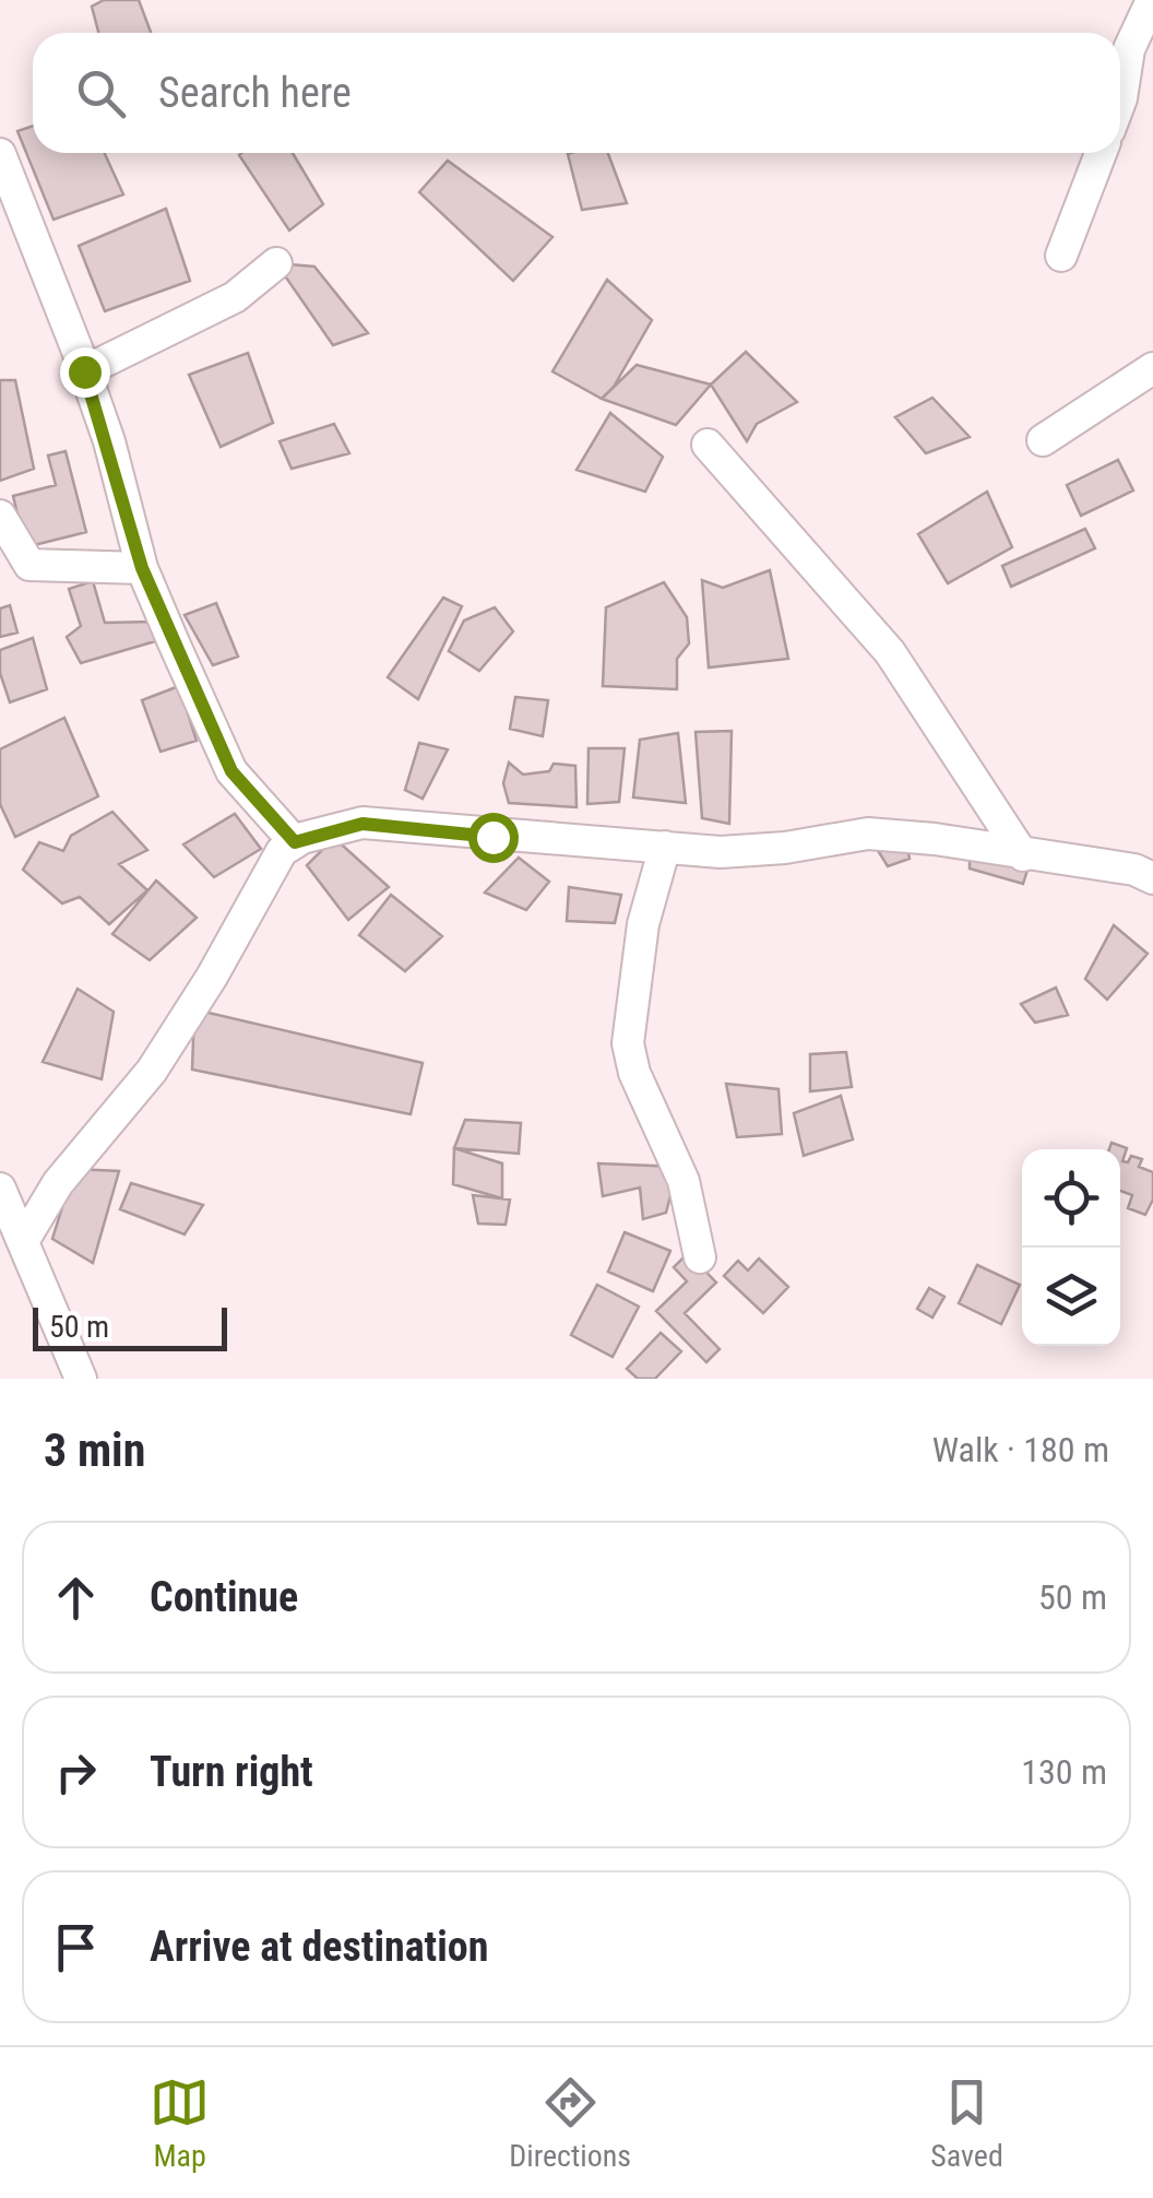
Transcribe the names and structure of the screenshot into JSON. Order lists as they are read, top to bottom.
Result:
{
  "scale_bar": "50 m",
  "page": {
    "search": "Search here",
    "scale": "50 m",
    "heading": ["3 min", "Walk · 180 m"],
    "list": [
      ["Continue", "50 m"],
      ["Turn right", "130 m"],
      "Arrive at destination"
    ],
    "nav": ["Map", "Directions", "Saved"]
  }
}
